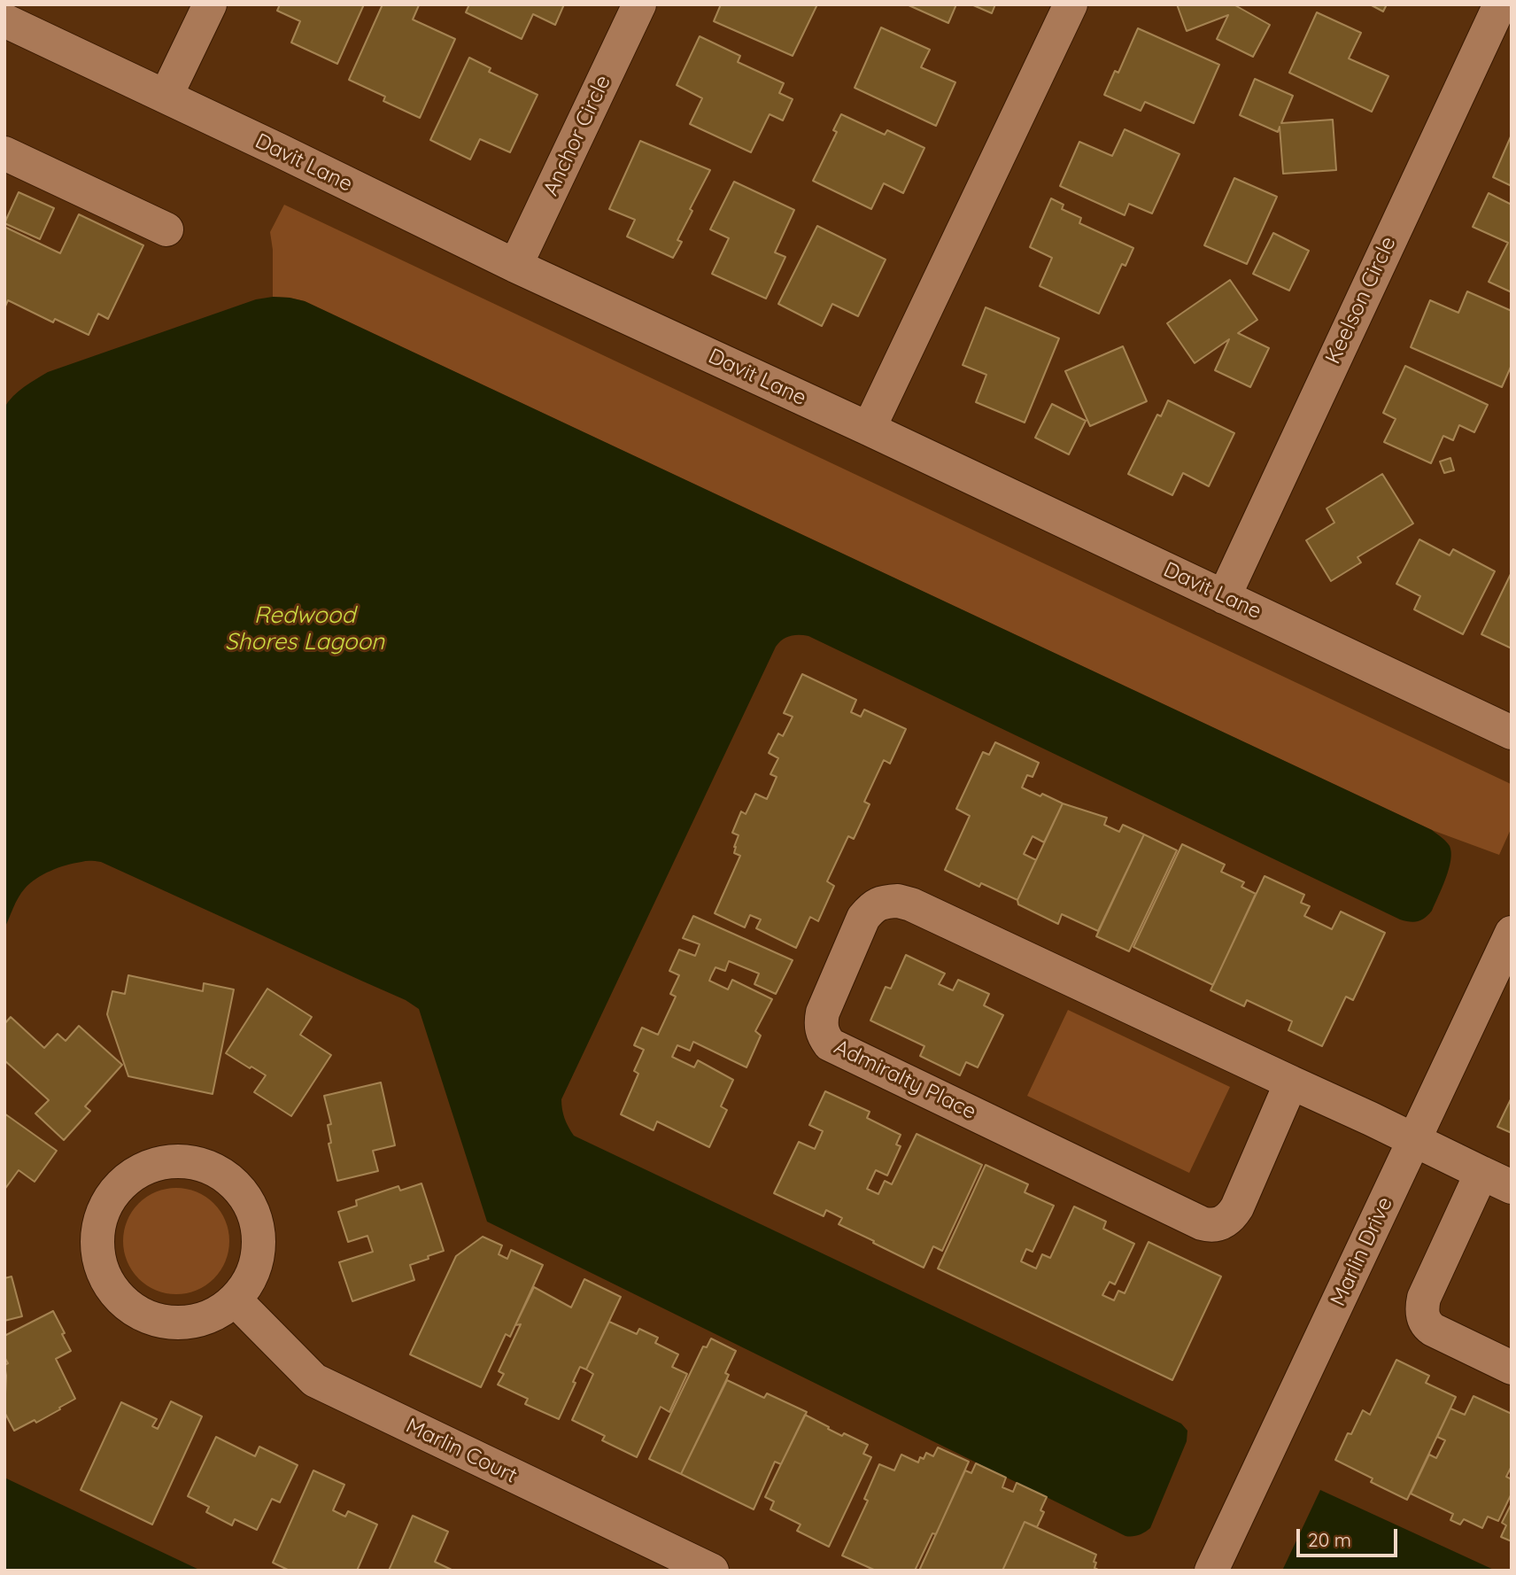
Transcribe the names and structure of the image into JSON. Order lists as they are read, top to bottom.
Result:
{
  "streets": {
    "street": [
      "Anchor Circle",
      "Davit Lane",
      "Keelson Circle",
      "Admiralty Place",
      "Marlin Drive",
      "Marlin Court"
    ]
  },
  "crossings": [
    ["Anchor Circle", "Davit Lane"],
    ["Davit Lane", "Keelson Circle"],
    ["Admiralty Place", "Marlin Drive"]
  ],
  "water": ["Redwood Shores Lagoon"],
  "scale_bar": "20 m"
}
